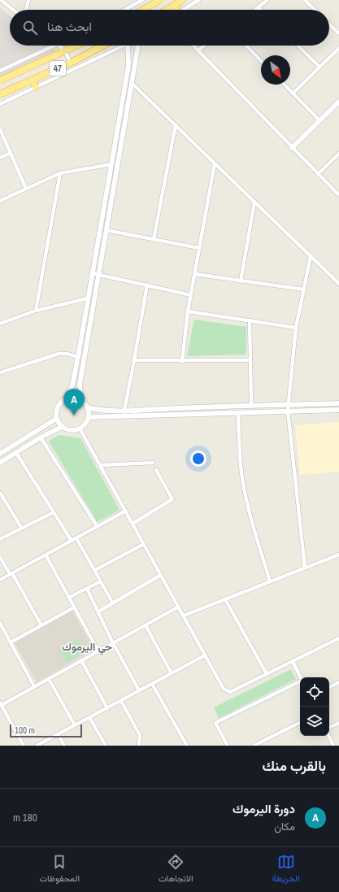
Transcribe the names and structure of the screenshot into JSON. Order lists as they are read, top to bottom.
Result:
{
  "streets": {
    "highway": ["47"]
  },
  "districts": ["حي اليرموك"],
  "scale_bar": "100 m",
  "north": "bottom right",
  "page": {
    "search": "ابحث هنا",
    "pins": "A",
    "scale": "100 m",
    "heading": "بالقرب منك",
    "list": [
      {
        "mark": "A",
        "name": "دورة اليرموك",
        "note": "مكان",
        "value": "180 m"
      }
    ],
    "nav": ["الخريطة", "الاتجاهات", "المحفوظات"]
  }
}
